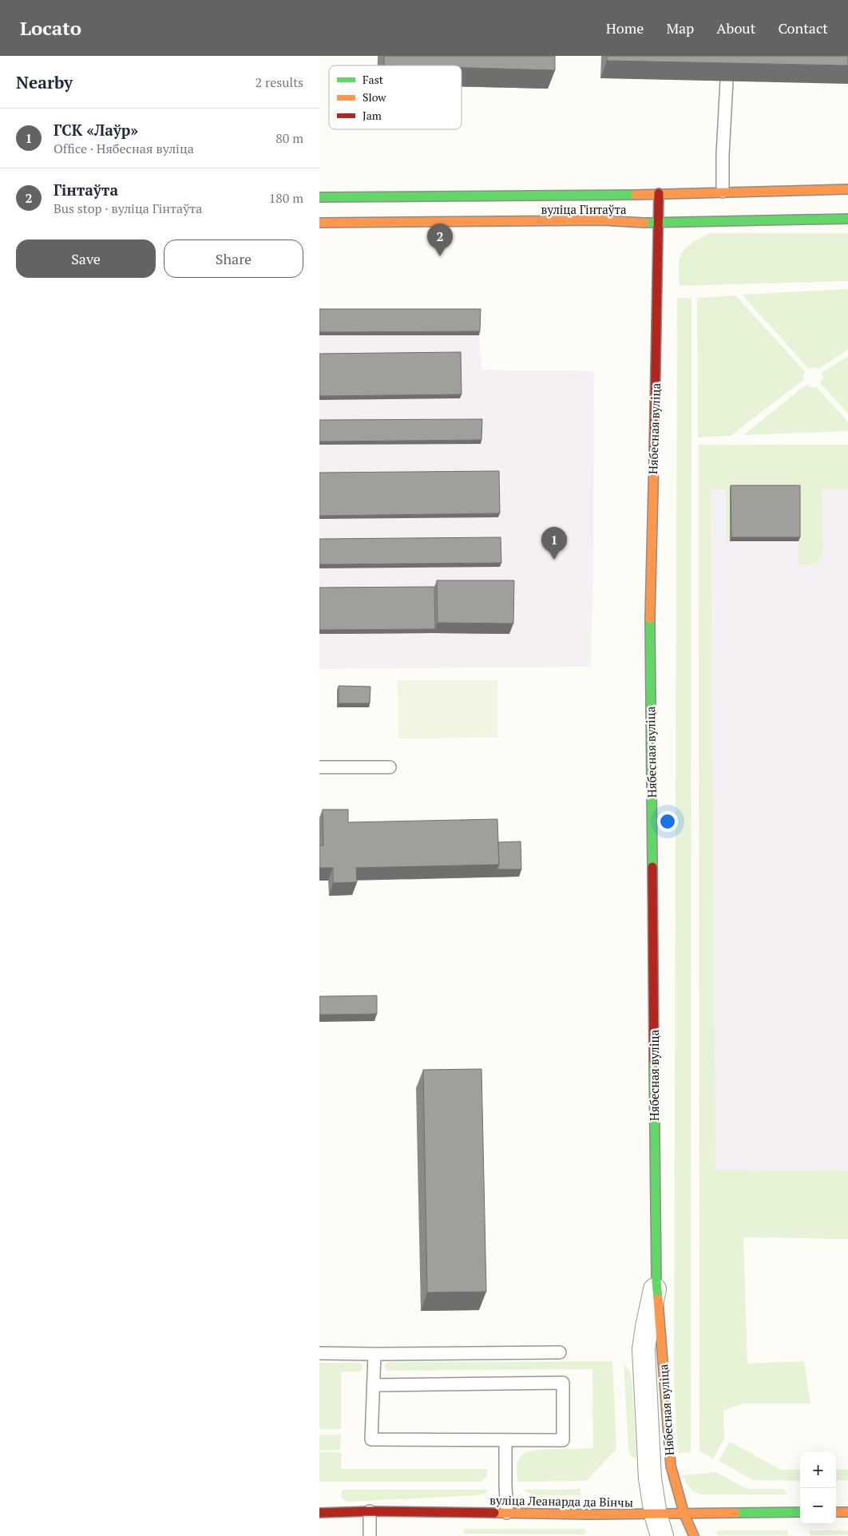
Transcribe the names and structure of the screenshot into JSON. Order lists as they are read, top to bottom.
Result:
{
  "streets": {
    "main road": ["вуліца Гінтаўта", "Нябесная вуліца", "вуліца Леанарда да Вінчы"]
  },
  "crossings": [
    ["вуліца Гінтаўта", "Нябесная вуліца"],
    ["Нябесная вуліца", "вуліца Леанарда да Вінчы"]
  ],
  "legend": ["Fast", "Slow", "Jam"],
  "page": {
    "header": "Locato",
    "nav": [
      "Home",
      "Map",
      "About",
      "Contact"
    ],
    "heading": ["Nearby", "2 results"],
    "list": [
      {
        "mark": "1",
        "name": "ГСК «Лаўр»",
        "note": "Office · Нябесная вуліца",
        "value": "80 m"
      },
      {
        "mark": "2",
        "name": "Гінтаўта",
        "note": "Bus stop · вуліца Гінтаўта",
        "value": "180 m"
      }
    ],
    "pins": ["2", "1"],
    "buttons": ["Save", "Share"],
    "map_buttons": ["+", "−"]
  }
}
